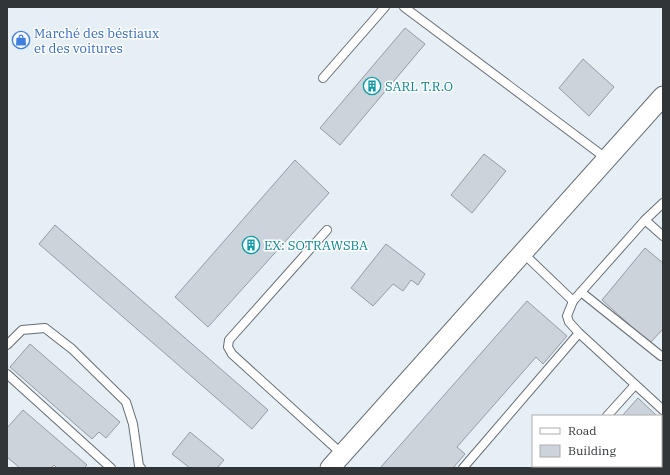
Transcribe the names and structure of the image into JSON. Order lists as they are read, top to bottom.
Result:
{
  "places": {
    "shop": ["Marché des béstiaux et des voitures"],
    "building": ["SARL T.R.O", "EX: SOTRAWSBA"]
  },
  "legend": ["Road", "Building"]
}
